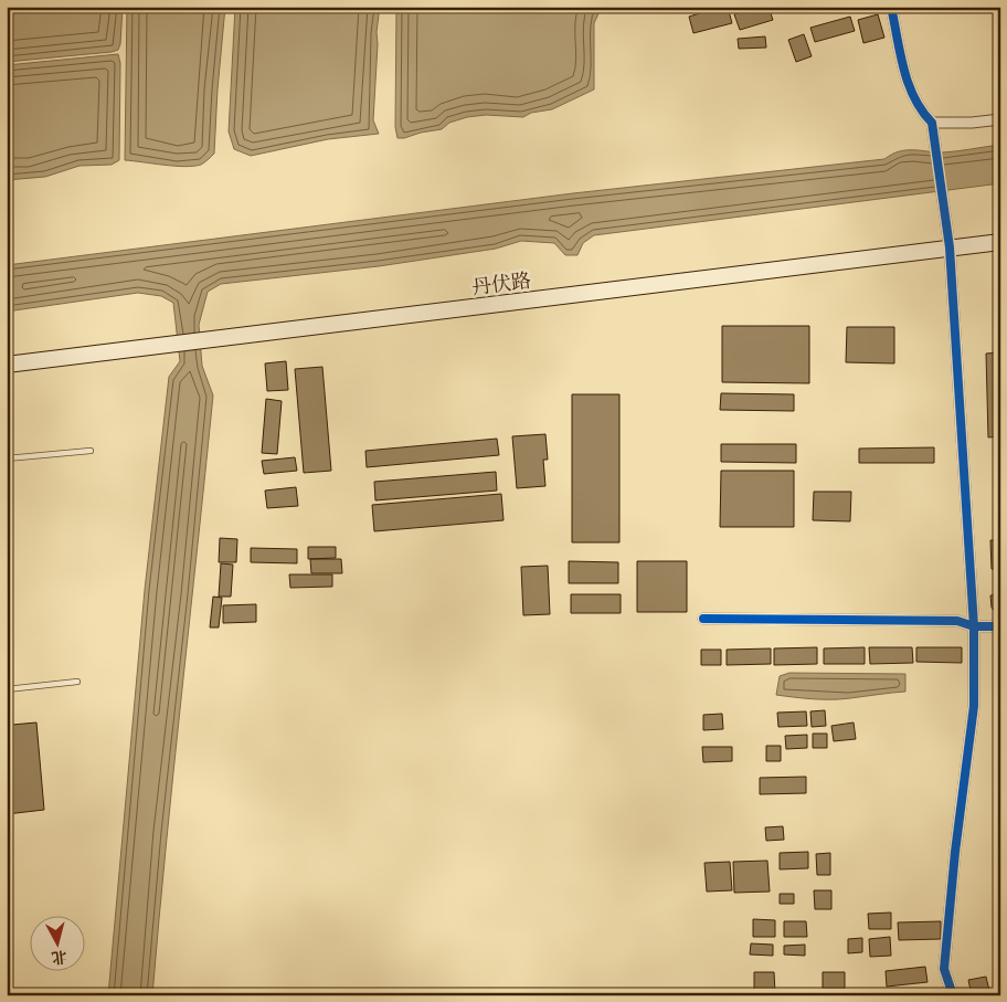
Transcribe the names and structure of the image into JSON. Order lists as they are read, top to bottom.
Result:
{
  "streets": {
    "main road": ["丹伏路"]
  },
  "north": "bottom"
}
